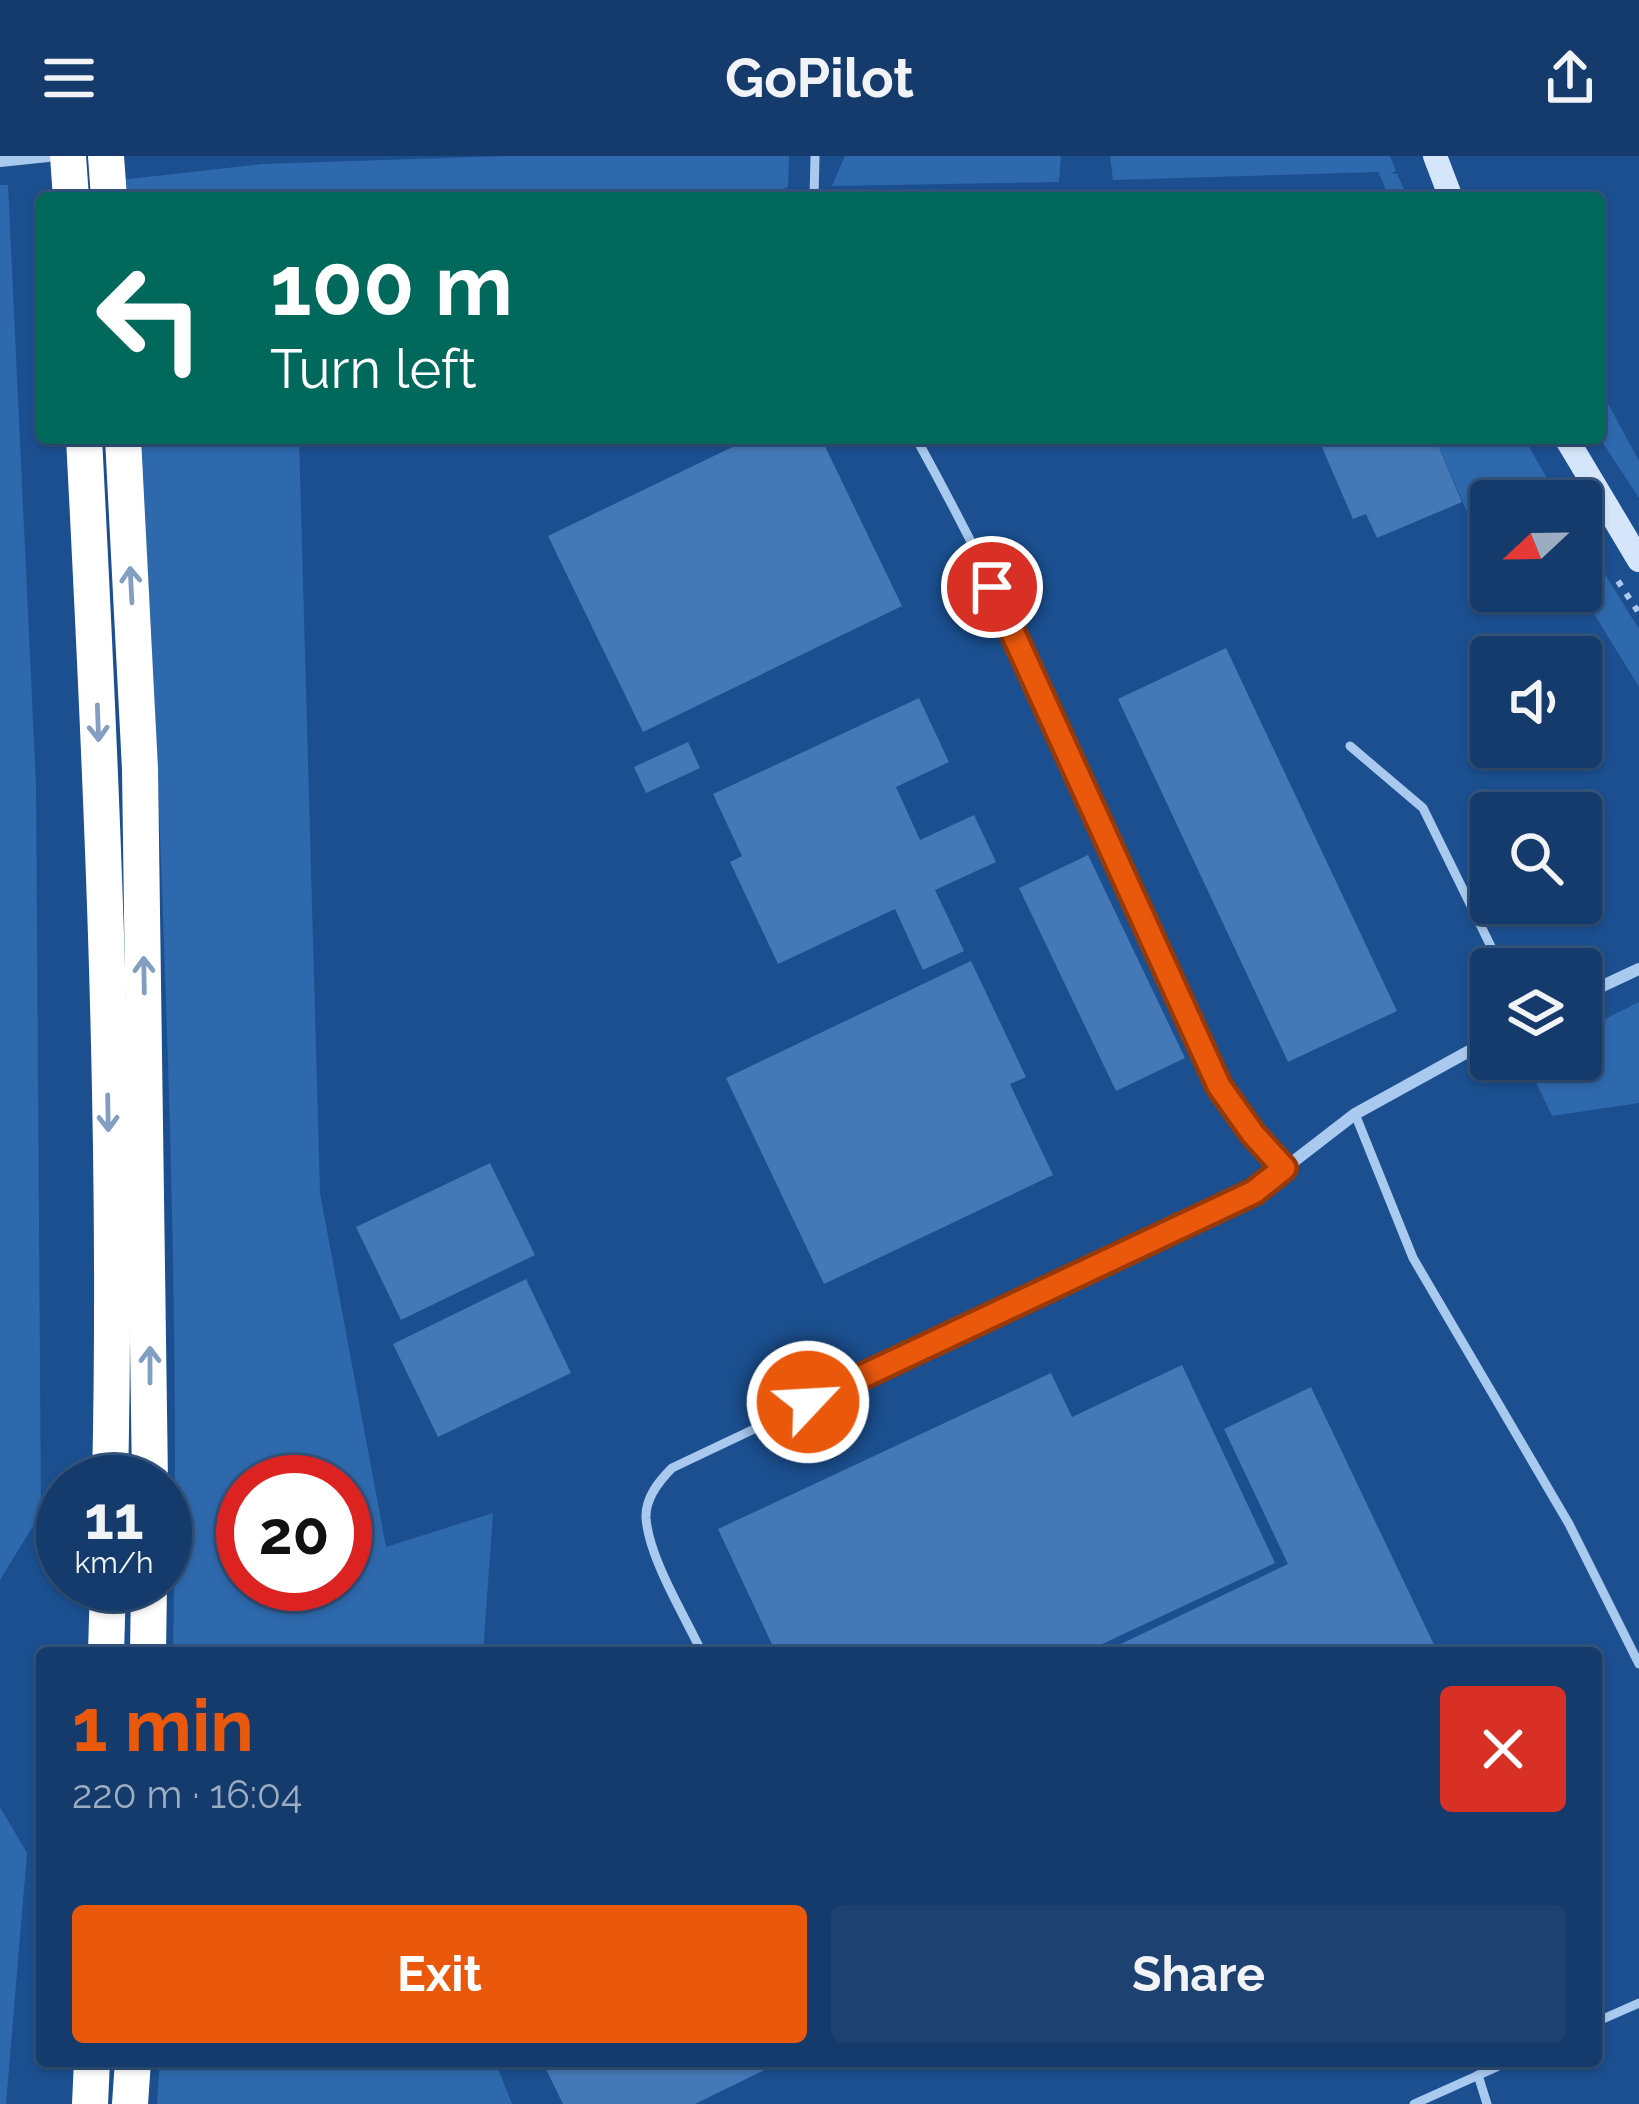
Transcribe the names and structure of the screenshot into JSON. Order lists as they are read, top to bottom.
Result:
{
  "north": "left",
  "page": {
    "header": "GoPilot",
    "turn": ["100 m", "Turn left"],
    "speed": "11 km/h",
    "limit": "20",
    "heading": ["1 min", "220 m · 16:04"],
    "buttons": ["Exit", "Share"]
  }
}
